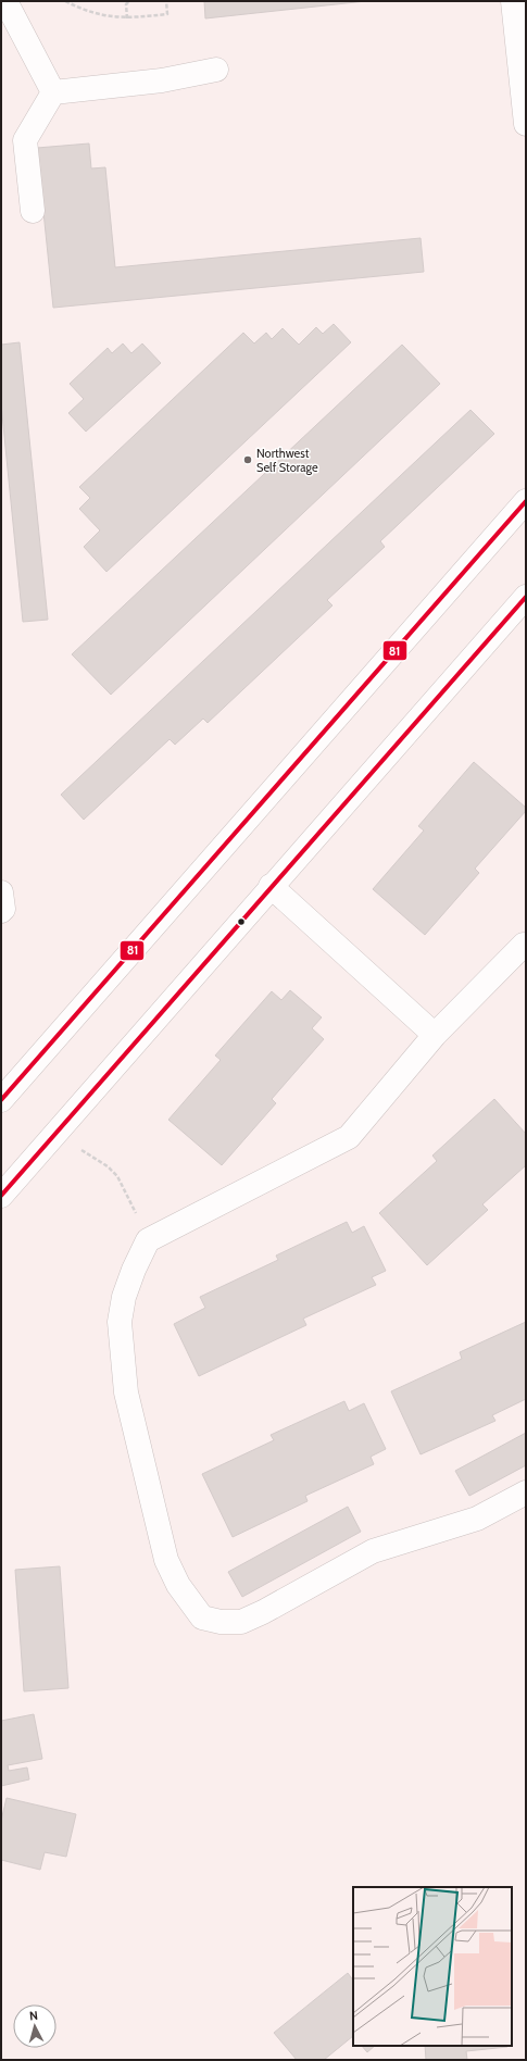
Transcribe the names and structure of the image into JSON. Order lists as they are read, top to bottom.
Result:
{
  "places": ["Northwest Self Storage"],
  "lines": ["transit line 81"],
  "north": "top"
}
